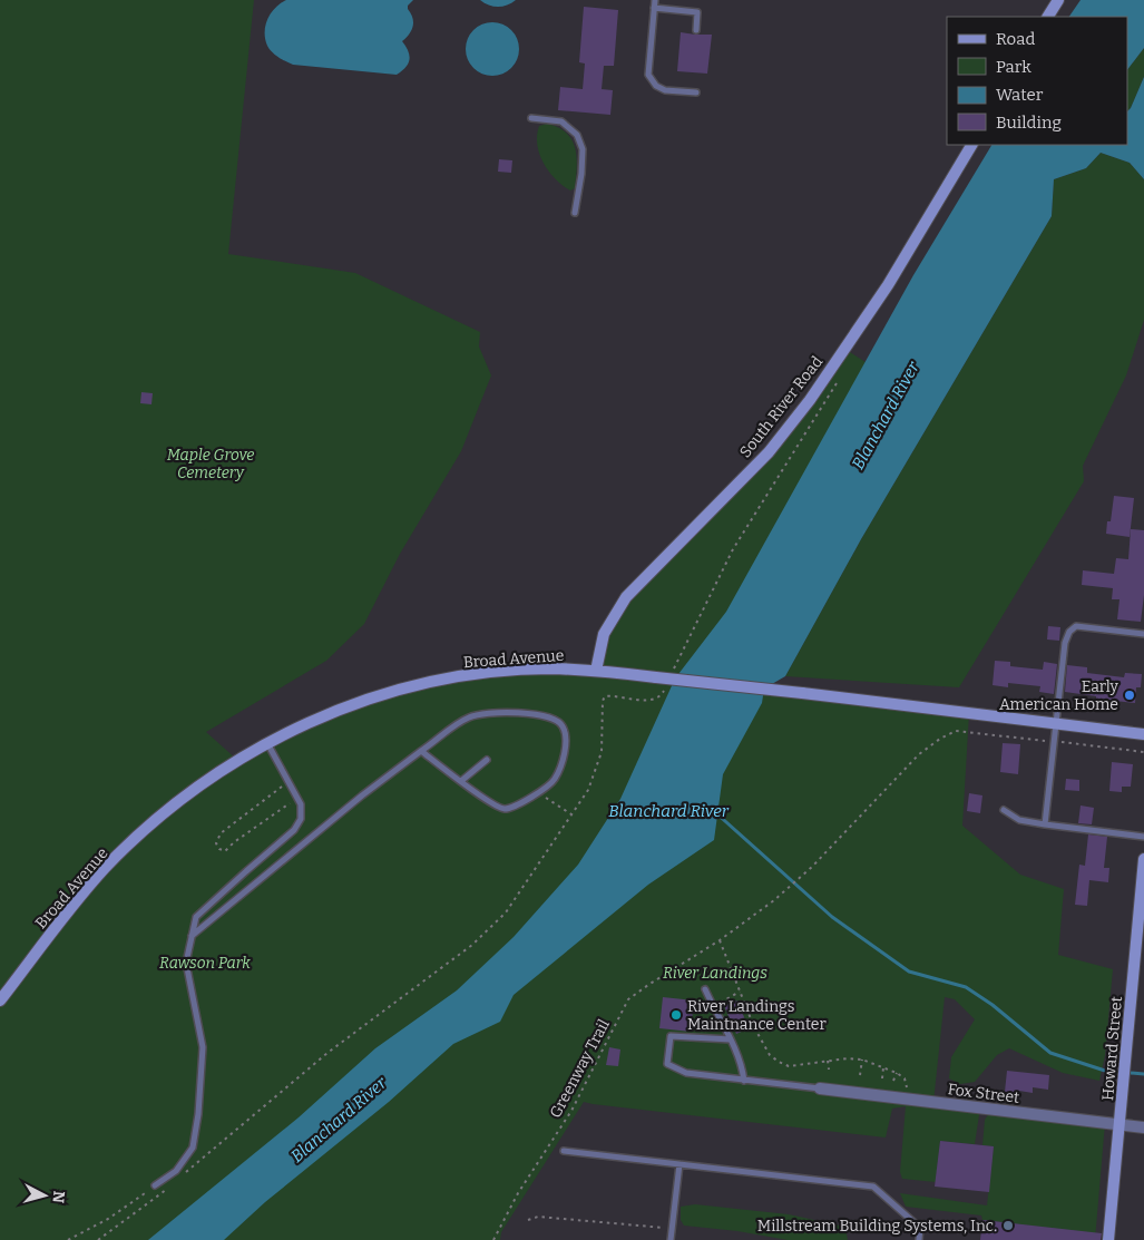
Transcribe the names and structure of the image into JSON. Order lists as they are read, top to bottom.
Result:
{
  "streets": {
    "main road": ["South River Road", "Broad Avenue", "Howard Street"],
    "street": ["Fox Street"],
    "path": ["Greenway Trail"]
  },
  "crossings": [
    ["South River Road", "Broad Avenue"],
    ["Howard Street", "Fox Street"]
  ],
  "water": ["Blanchard River"],
  "parks": ["Maple Grove Cemetery", "Rawson Park", "River Landings"],
  "places": ["Early American Home", "River Landings Maintnance Center", "Millstream Building Systems, Inc."],
  "legend": [
    "Road",
    "Park",
    "Water",
    "Building"
  ],
  "north": "right"
}
